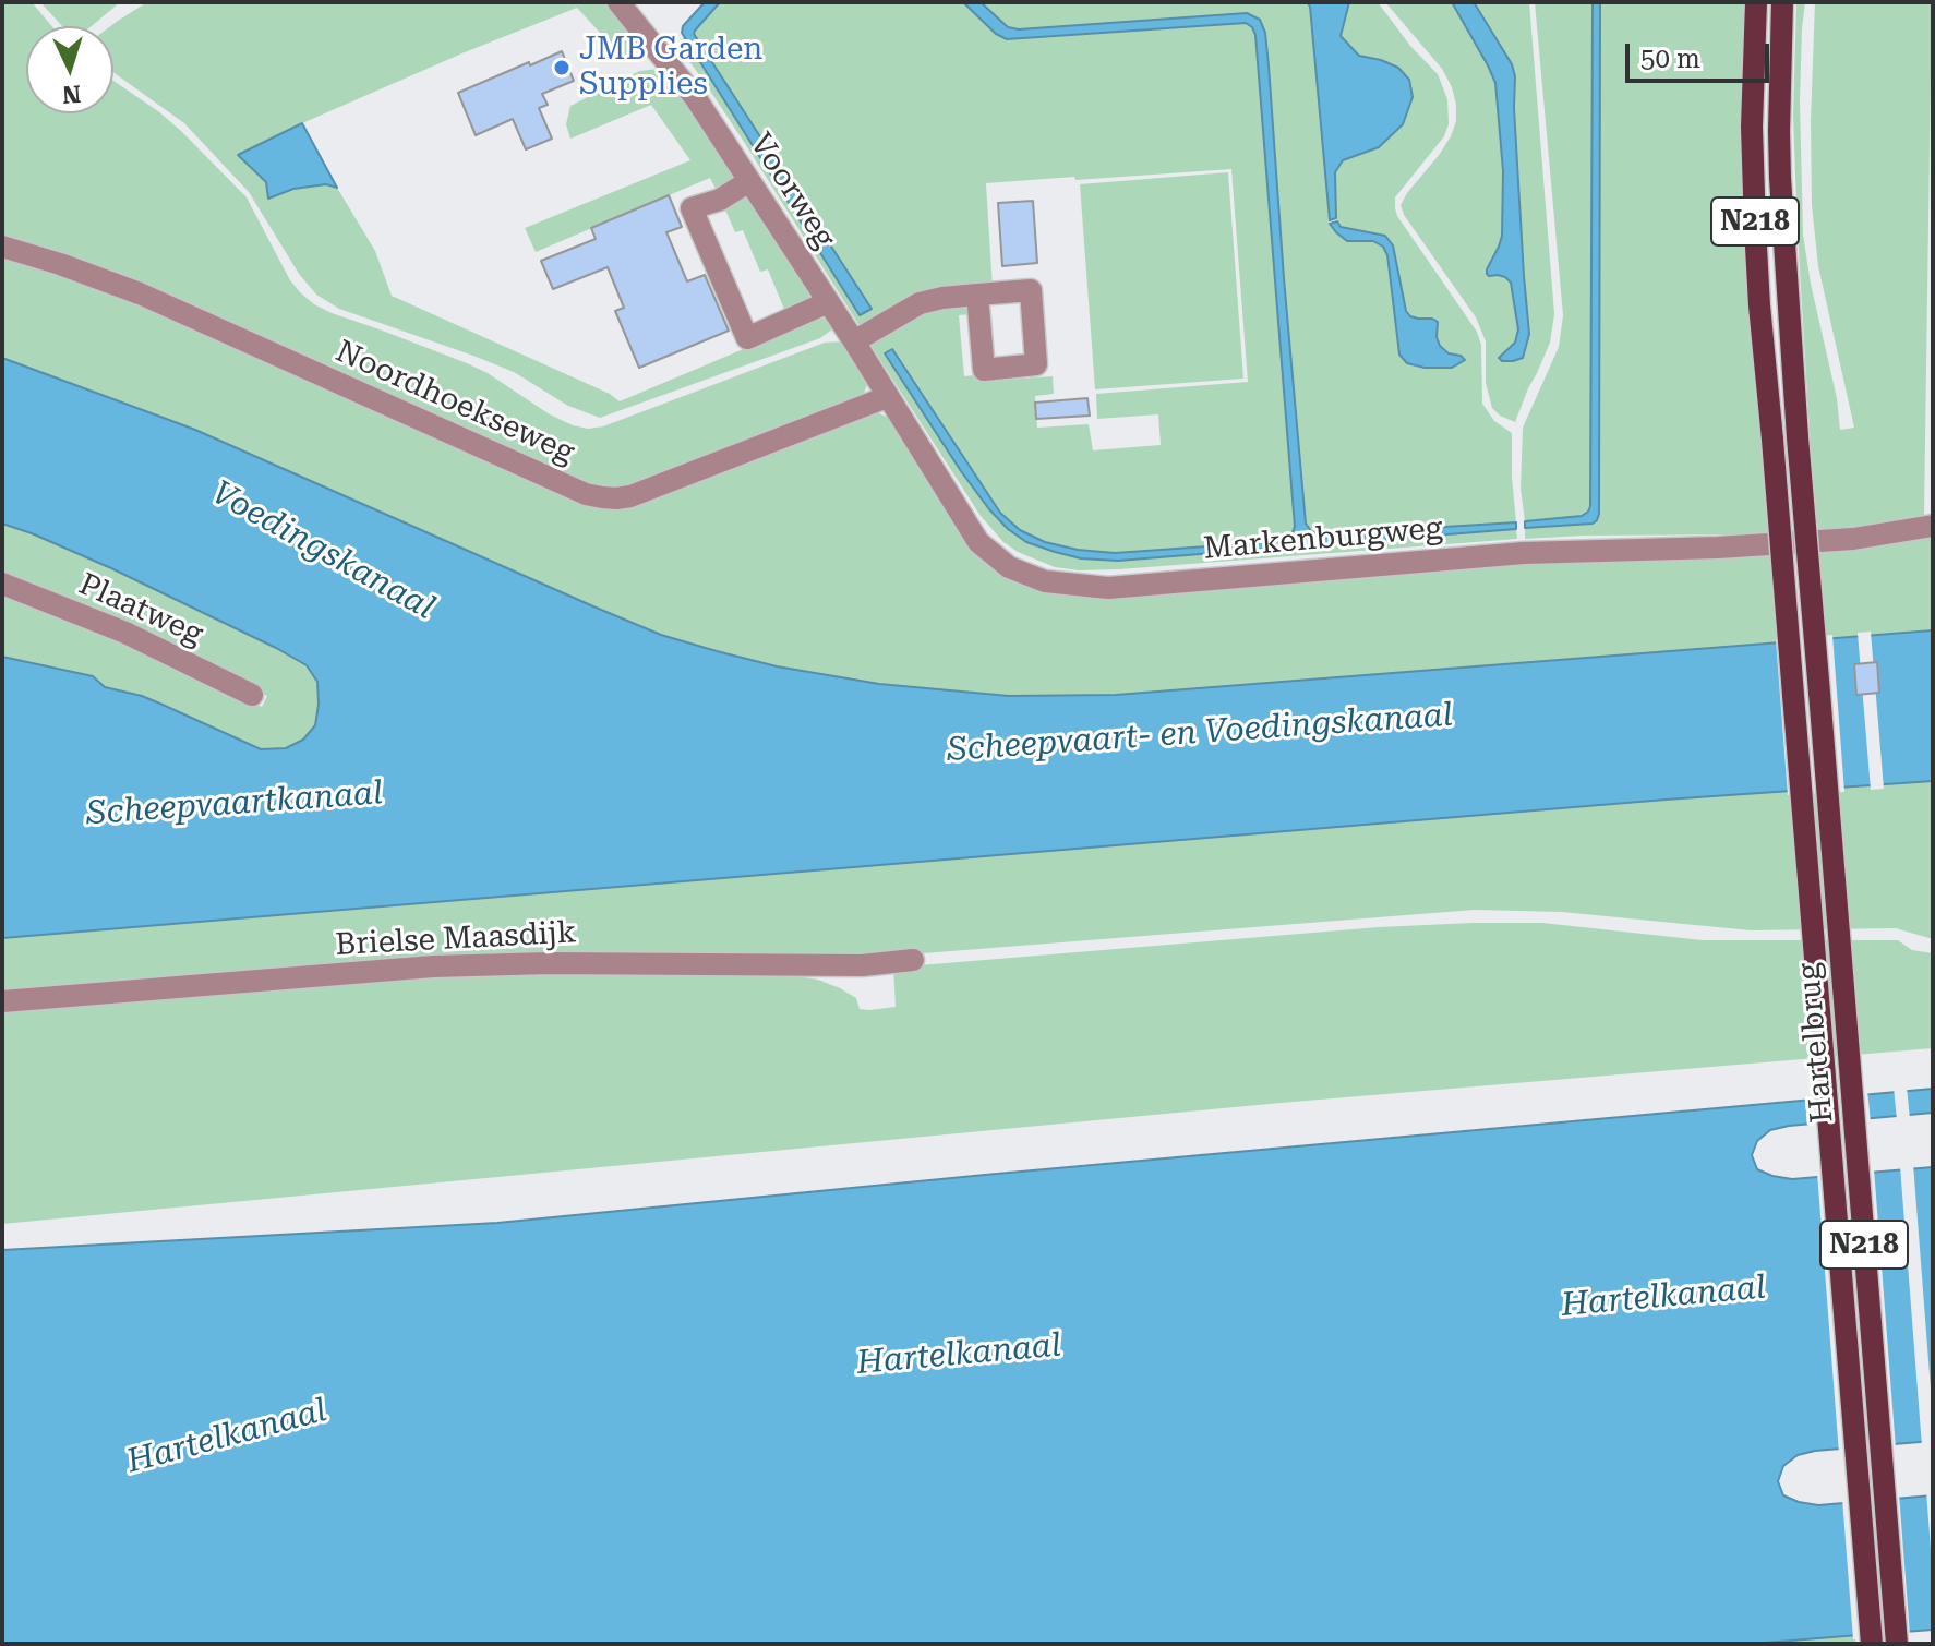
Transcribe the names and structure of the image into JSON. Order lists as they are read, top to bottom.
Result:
{
  "streets": {
    "main road": ["N218", "Hartelbrug"],
    "street": [
      "Voorweg",
      "Noordhoekseweg",
      "Markenburgweg",
      "Plaatweg",
      "Brielse Maasdijk"
    ]
  },
  "crossings": [
    ["Voorweg", "Markenburgweg"],
    ["Noordhoekseweg", "Markenburgweg"]
  ],
  "water": [
    "Voedingskanaal",
    "Scheepvaart- en Voedingskanaal",
    "Scheepvaartkanaal",
    "Hartelkanaal"
  ],
  "places": ["JMB Garden Supplies"],
  "scale_bar": "50 m",
  "north": "bottom"
}
